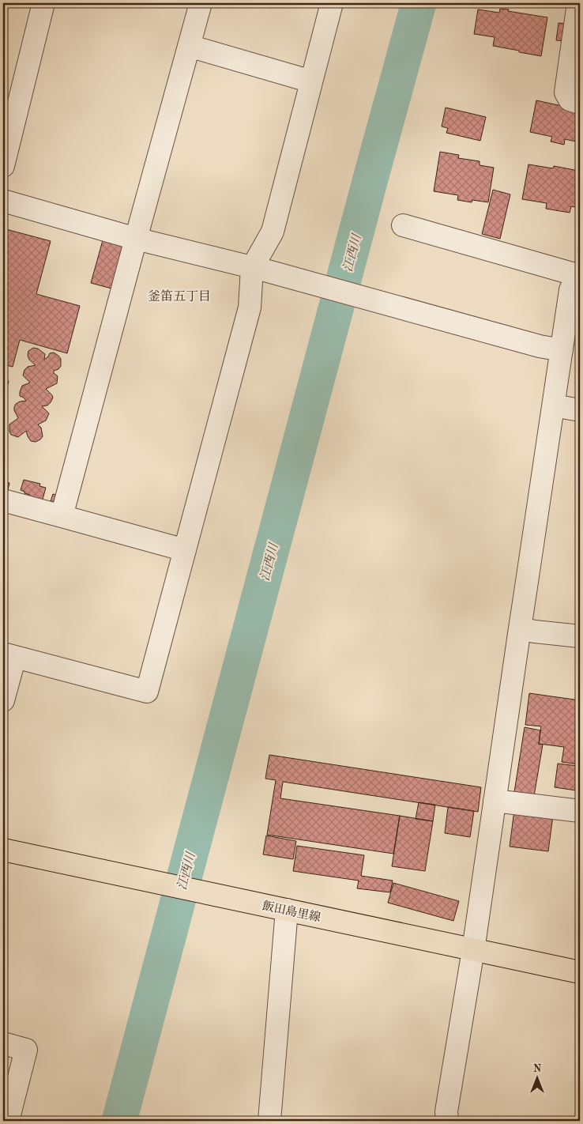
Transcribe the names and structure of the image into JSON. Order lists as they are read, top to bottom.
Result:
{
  "streets": {
    "main road": ["飯田島里線"]
  },
  "districts": ["釜笛五丁目"],
  "water": ["江西川"],
  "north": "top"
}
